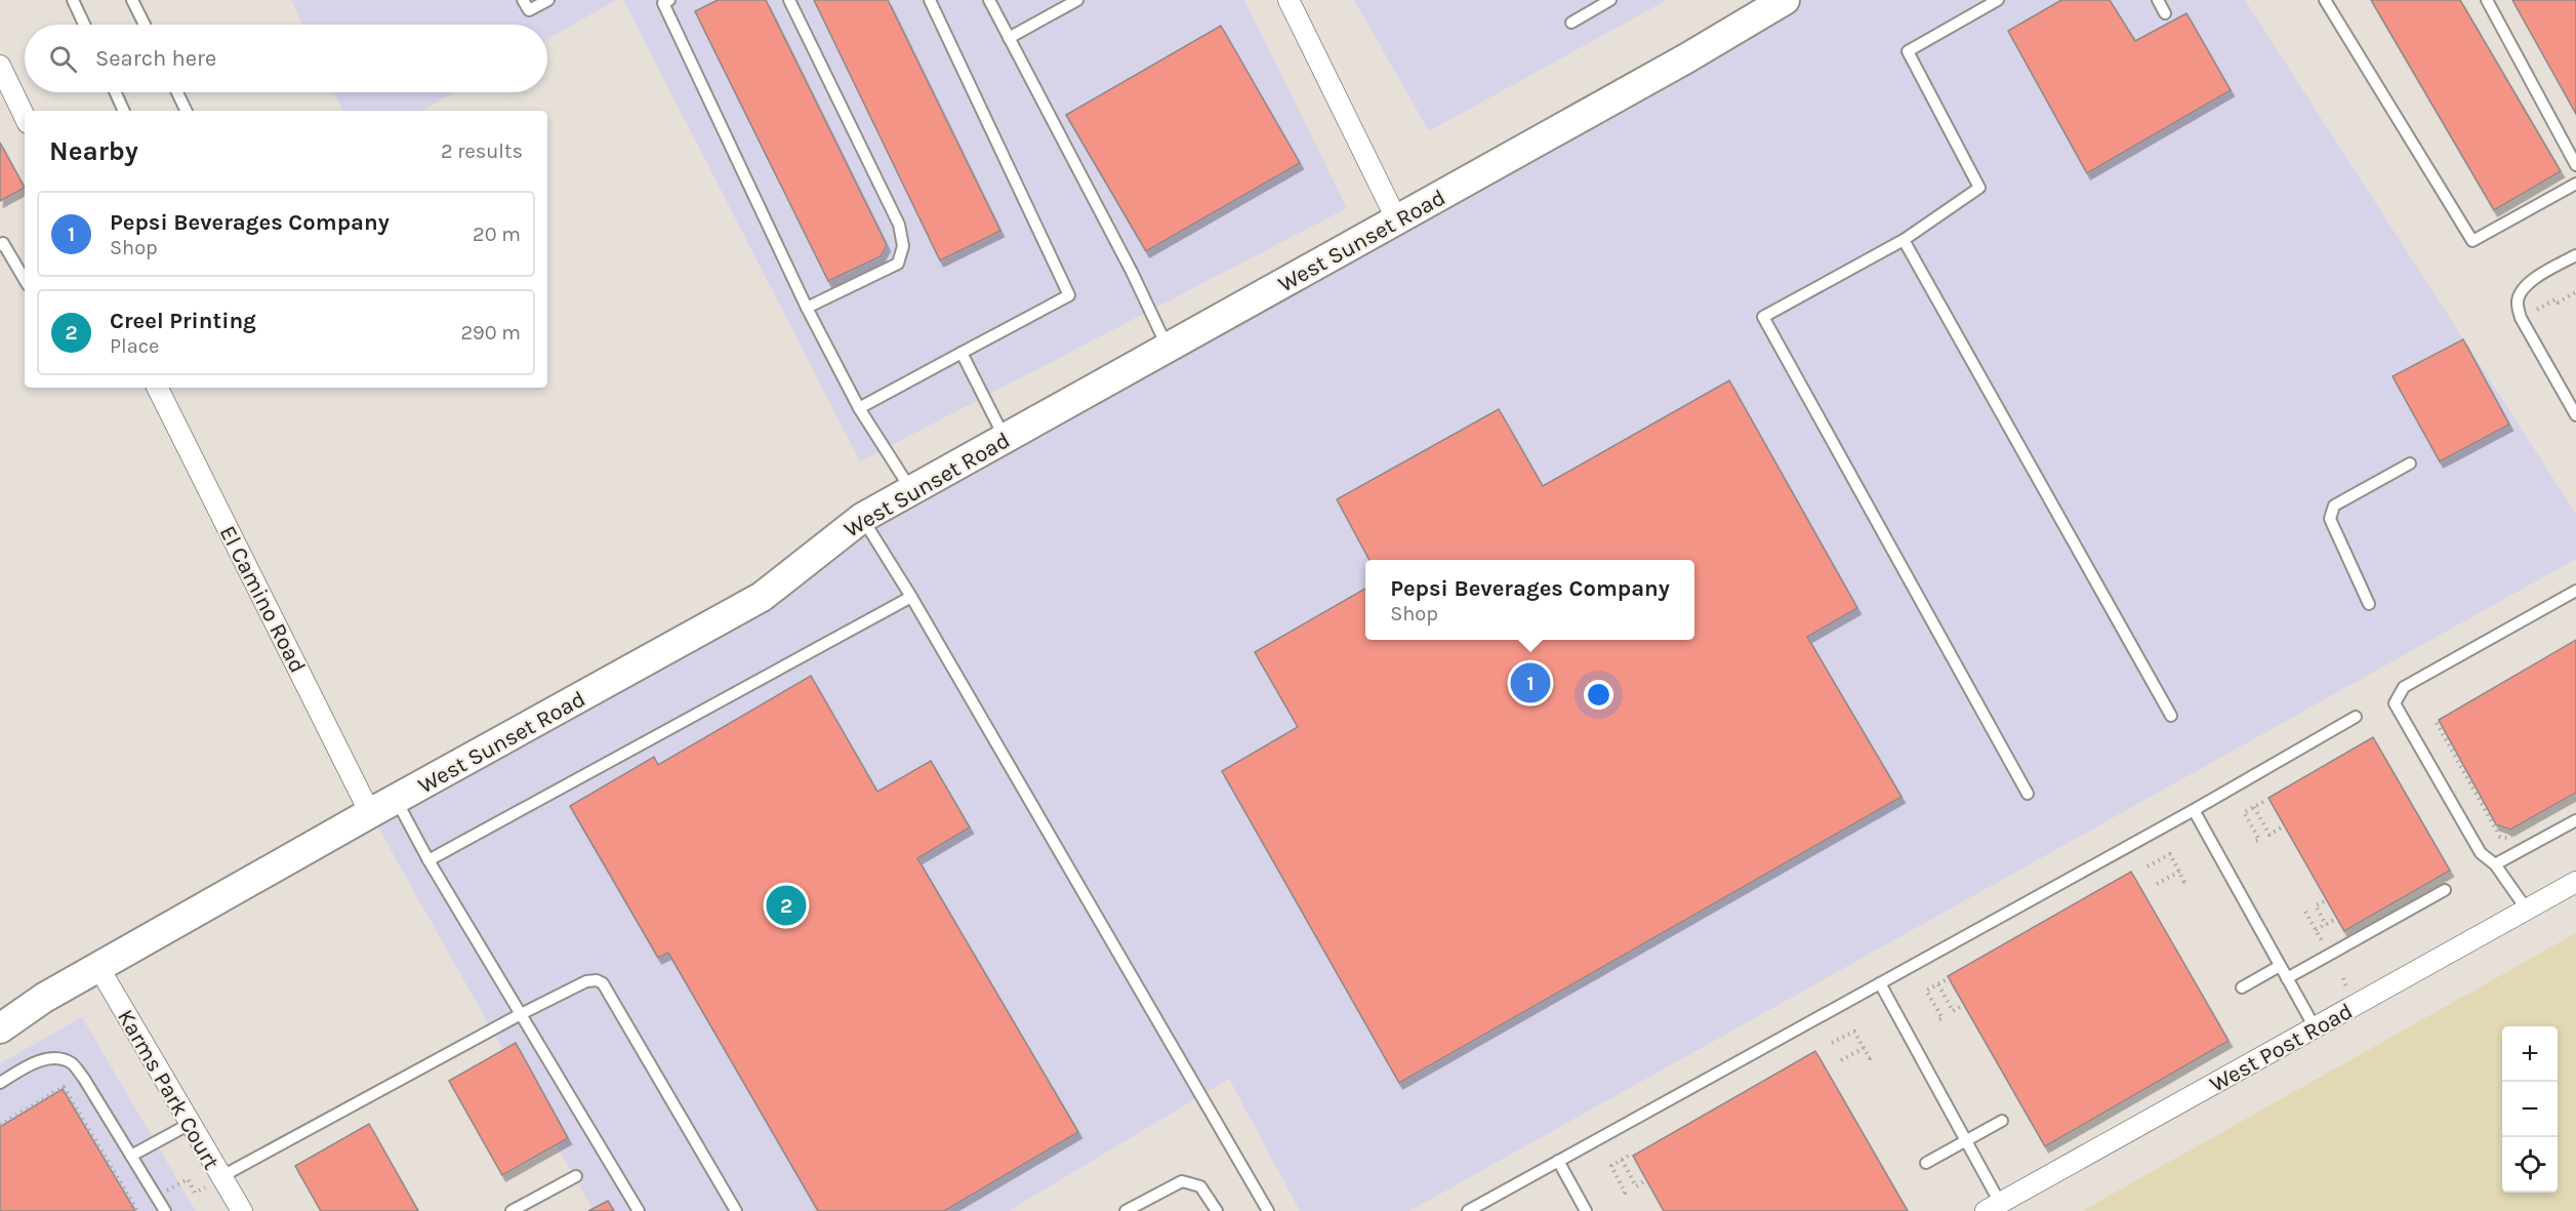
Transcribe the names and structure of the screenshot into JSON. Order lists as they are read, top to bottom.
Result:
{
  "streets": {
    "main road": ["West Sunset Road"],
    "street": ["El Camino Road", "West Post Road", "Karms Park Court"]
  },
  "crossings": [
    ["West Sunset Road", "El Camino Road"],
    ["West Sunset Road", "Karms Park Court"]
  ],
  "page": {
    "search": "Search here",
    "heading": ["Nearby", "2 results"],
    "list": [
      {
        "mark": "1",
        "name": "Pepsi Beverages Company",
        "note": "Shop",
        "value": "20 m"
      },
      {
        "mark": "2",
        "name": "Creel Printing",
        "note": "Place",
        "value": "290 m"
      }
    ],
    "popup": ["Pepsi Beverages Company", "Shop"],
    "pins": ["1", "2"],
    "map_buttons": ["+", "−"]
  }
}
